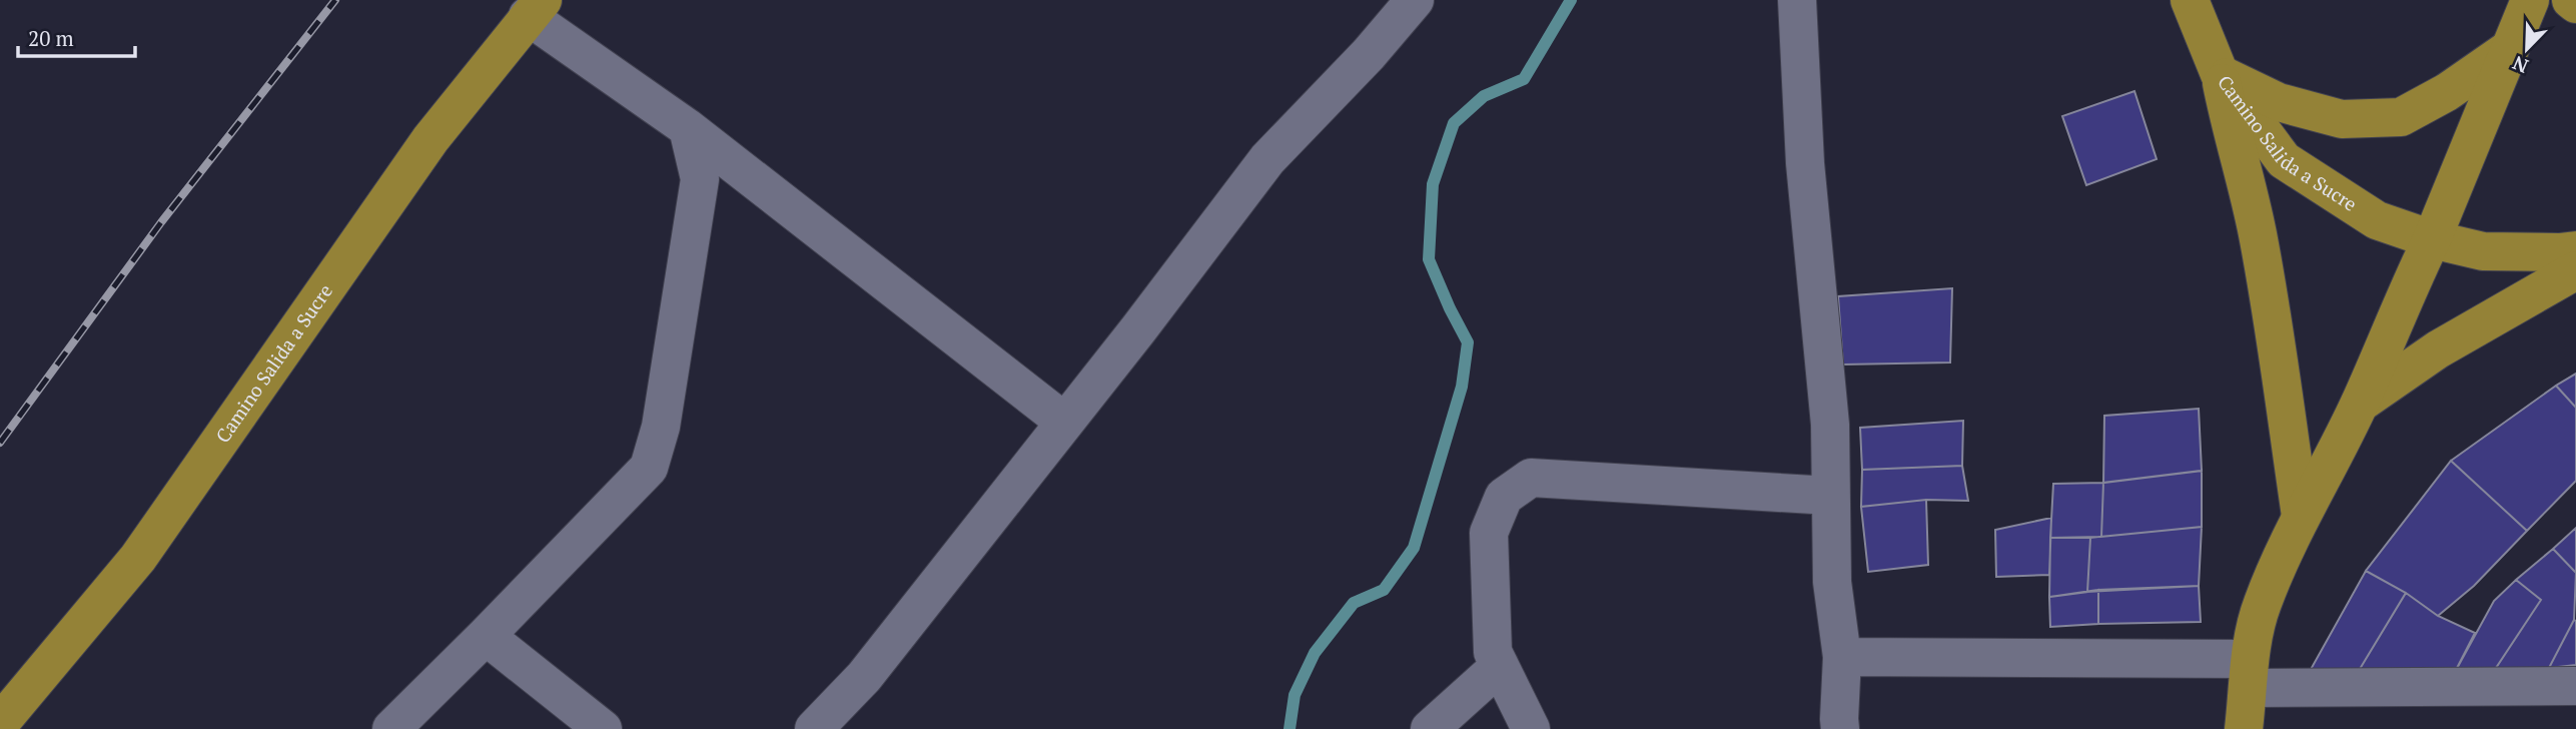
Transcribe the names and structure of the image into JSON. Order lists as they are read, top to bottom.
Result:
{
  "streets": {
    "main road": ["Camino Salida a Sucre"]
  },
  "scale_bar": "20 m",
  "north": "bottom left"
}
